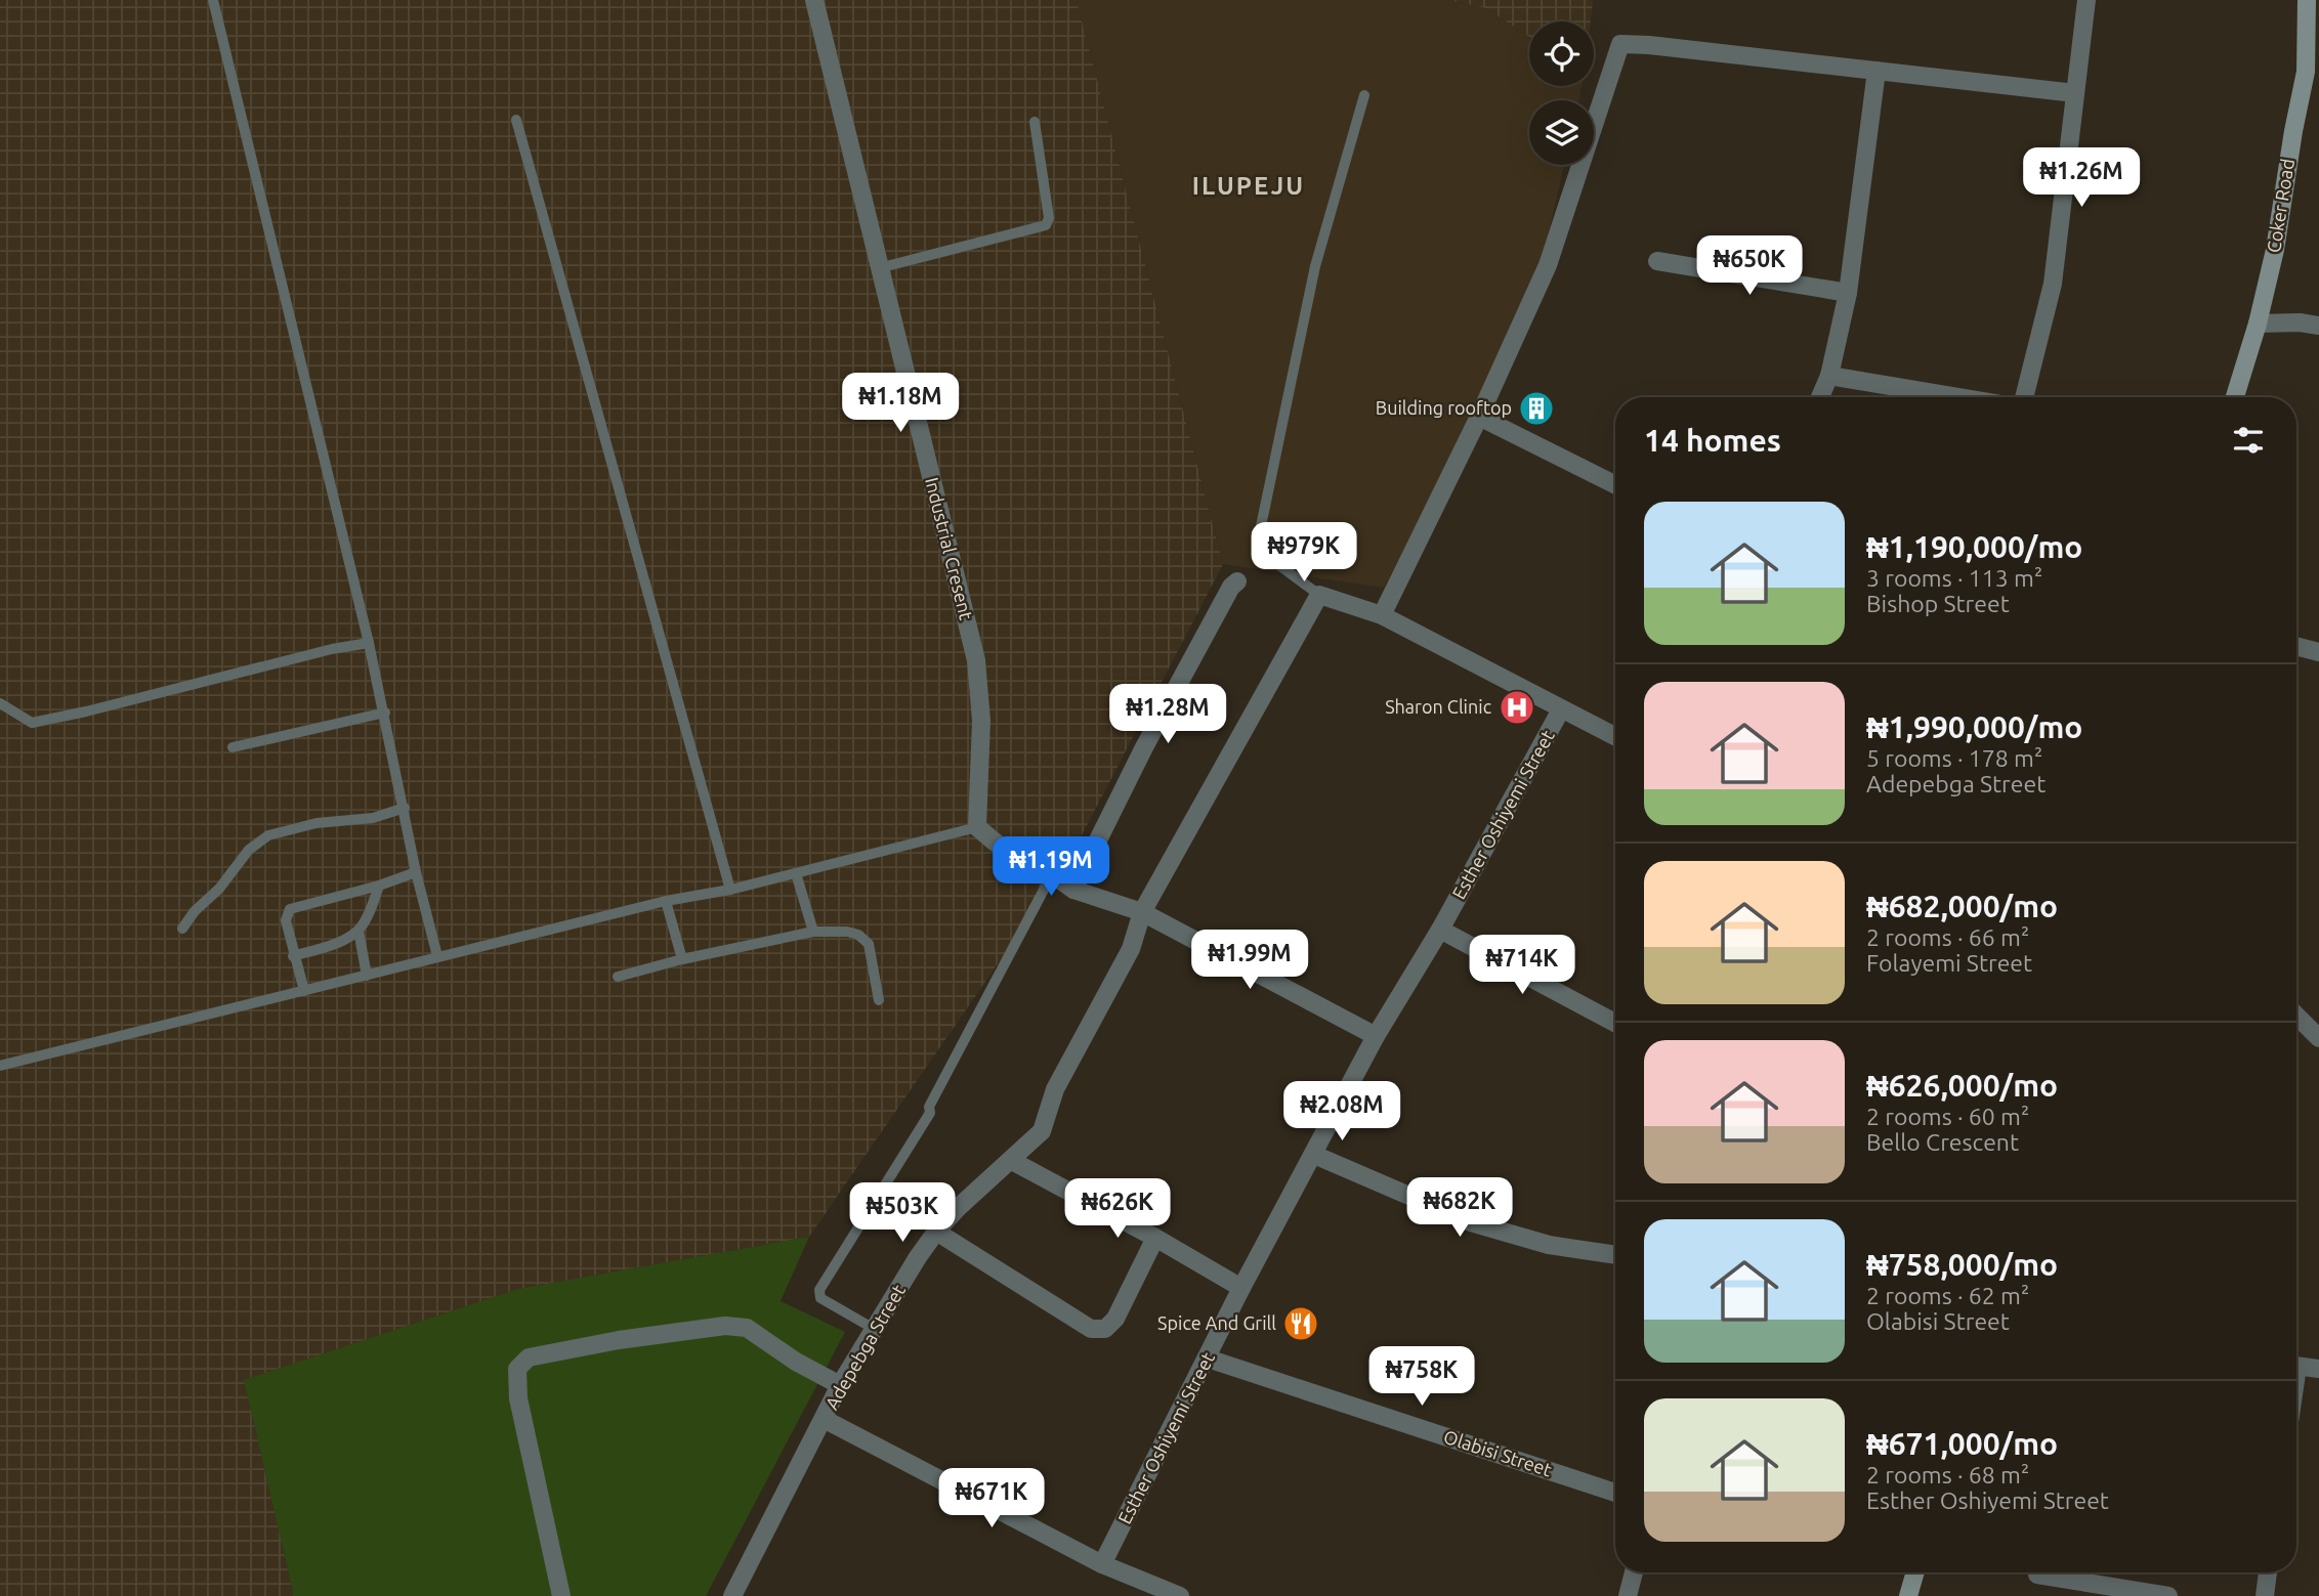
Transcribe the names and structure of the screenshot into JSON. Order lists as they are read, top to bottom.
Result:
{
  "streets": {
    "main road": ["Coker Road"],
    "street": [
      "Industrial Cresent",
      "Esther Oshiyemi Street",
      "Adepebga Street",
      "Olabisi Street"
    ]
  },
  "crossings": [
    ["Esther Oshiyemi Street", "Olabisi Street"]
  ],
  "districts": ["ILUPEJU"],
  "places": {
    "building": ["Building rooftop"],
    "hospital": ["Sharon Clinic"],
    "restaurant": ["Spice And Grill"]
  },
  "page": {
    "price": [
      "₦1.26M",
      "₦650K",
      "₦1.18M",
      "₦979K",
      "₦1.28M",
      "₦1.19M",
      "₦1.99M",
      "₦714K",
      "₦2.08M",
      "₦682K",
      "₦626K",
      "₦503K",
      "₦758K",
      "₦671K"
    ],
    "heading": "14 homes",
    "list": [
      {
        "name": "₦1,190,000/mo",
        "note": "3 rooms · 113 m² · Bishop Street"
      },
      {
        "name": "₦1,990,000/mo",
        "note": "5 rooms · 178 m² · Adepebga Street"
      },
      {
        "name": "₦682,000/mo",
        "note": "2 rooms · 66 m² · Folayemi Street"
      },
      {
        "name": "₦626,000/mo",
        "note": "2 rooms · 60 m² · Bello Crescent"
      },
      {
        "name": "₦758,000/mo",
        "note": "2 rooms · 62 m² · Olabisi Street"
      },
      {
        "name": "₦671,000/mo",
        "note": "2 rooms · 68 m² · Esther Oshiyemi Street"
      }
    ]
  }
}
